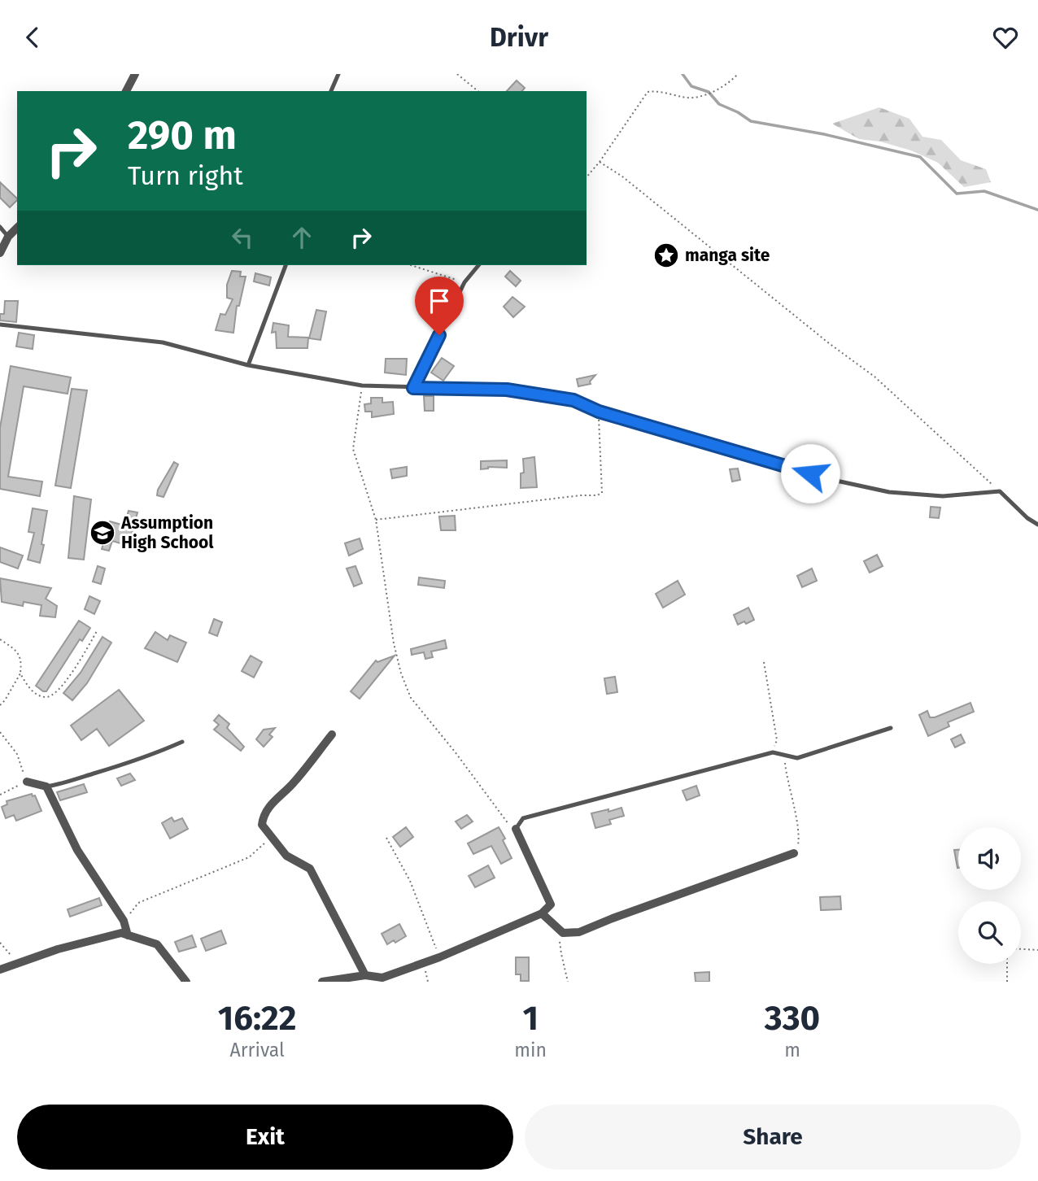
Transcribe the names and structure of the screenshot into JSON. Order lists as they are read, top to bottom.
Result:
{
  "places": {
    "place": ["manga site"],
    "school or university": ["Assumption High School"]
  },
  "page": {
    "header": "Drivr",
    "turn": ["290 m", "Turn right"],
    "eta": [
      "16:22",
      "Arrival",
      "1",
      "min",
      "330",
      "m"
    ],
    "buttons": ["Exit", "Share"]
  }
}
